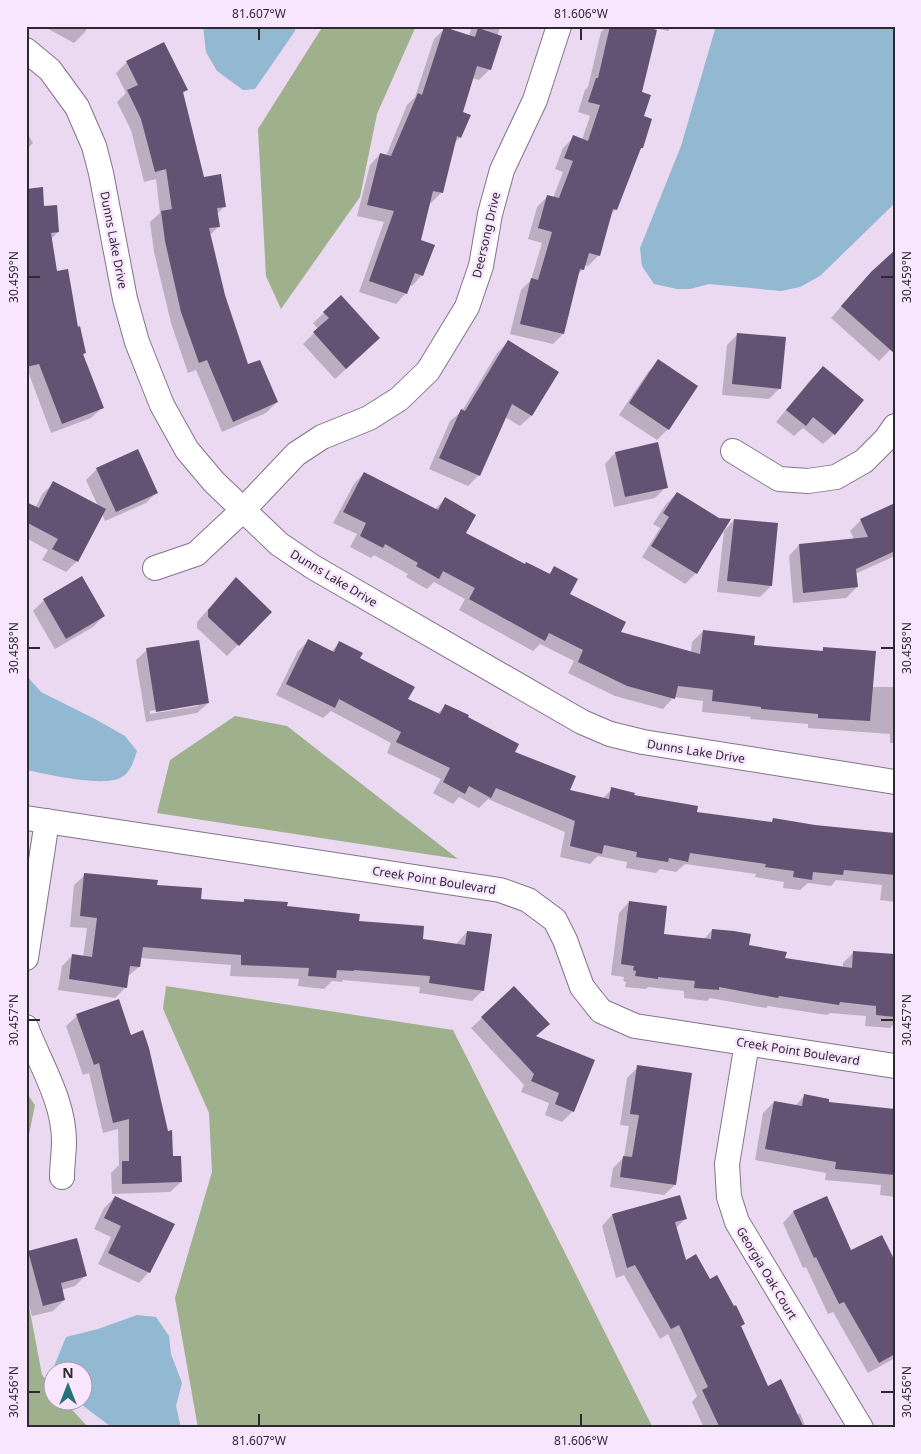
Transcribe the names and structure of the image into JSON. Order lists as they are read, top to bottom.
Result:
{
  "streets": {
    "street": [
      "Deersong Drive",
      "Dunns Lake Drive",
      "Creek Point Boulevard",
      "Georgia Oak Court"
    ]
  },
  "crossings": [
    ["Deersong Drive", "Dunns Lake Drive"],
    ["Creek Point Boulevard", "Georgia Oak Court"]
  ],
  "north": "top",
  "coordinates": [
    "81.607°W",
    "81.606°W",
    "30.459°N",
    "30.458°N",
    "30.457°N",
    "30.456°N"
  ]
}
